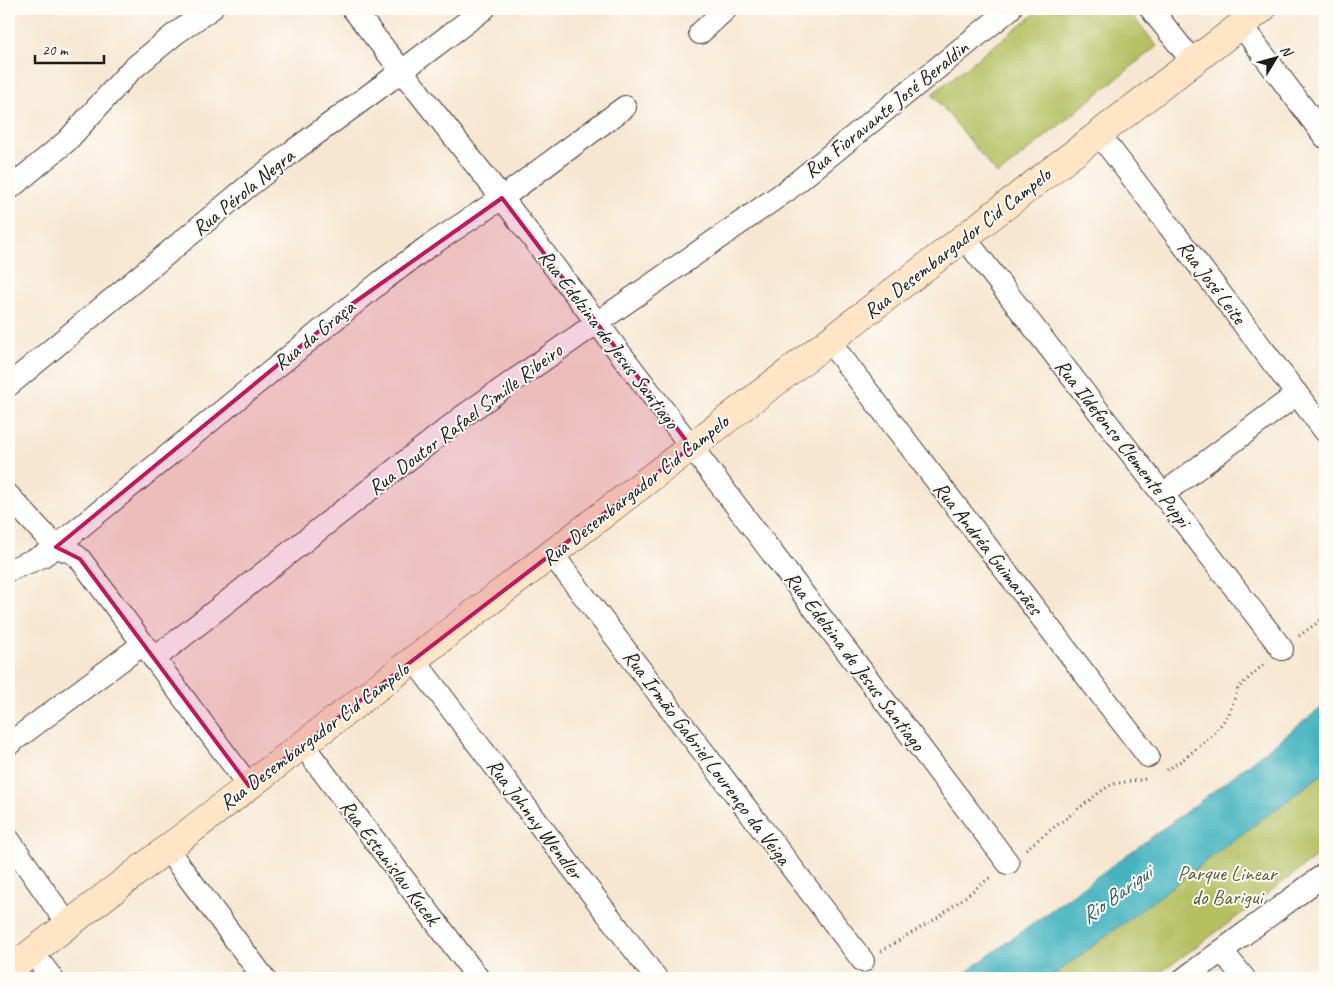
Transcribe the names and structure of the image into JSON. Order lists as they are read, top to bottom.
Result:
{
  "streets": {
    "street": [
      "Rua Fioravante José Beraldin",
      "Rua Pérola Negra",
      "Rua Desembargador Cid Campelo",
      "Rua José Leite",
      "Rua da Graça",
      "Rua Edelzina de Jesus Santiago",
      "Rua Doutor Rafael Simille Ribeiro",
      "Rua Ildefonso Clemente Puppi",
      "Rua Andréa Guimarães",
      "Rua Irmão Gabriel Lourenço da Veiga",
      "Rua Johnny Wendler",
      "Rua Estanislau Kucek"
    ]
  },
  "crossings": [
    ["Rua Fioravante José Beraldin", "Rua Doutor Rafael Simille Ribeiro"],
    ["Rua Pérola Negra", "Rua Edelzina de Jesus Santiago"],
    ["Rua Desembargador Cid Campelo", "Rua José Leite"],
    ["Rua Desembargador Cid Campelo", "Rua Edelzina de Jesus Santiago"],
    ["Rua Desembargador Cid Campelo", "Rua Ildefonso Clemente Puppi"],
    ["Rua Desembargador Cid Campelo", "Rua Andréa Guimarães"],
    ["Rua Desembargador Cid Campelo", "Rua Irmão Gabriel Lourenço da Veiga"],
    ["Rua Desembargador Cid Campelo", "Rua Johnny Wendler"],
    ["Rua Desembargador Cid Campelo", "Rua Estanislau Kucek"],
    ["Rua da Graça", "Rua Edelzina de Jesus Santiago"],
    ["Rua Edelzina de Jesus Santiago", "Rua Doutor Rafael Simille Ribeiro"]
  ],
  "water": ["Rio Barigui"],
  "parks": ["Parque Linear do Barigui"],
  "scale_bar": "20 m",
  "north": "top right"
}
